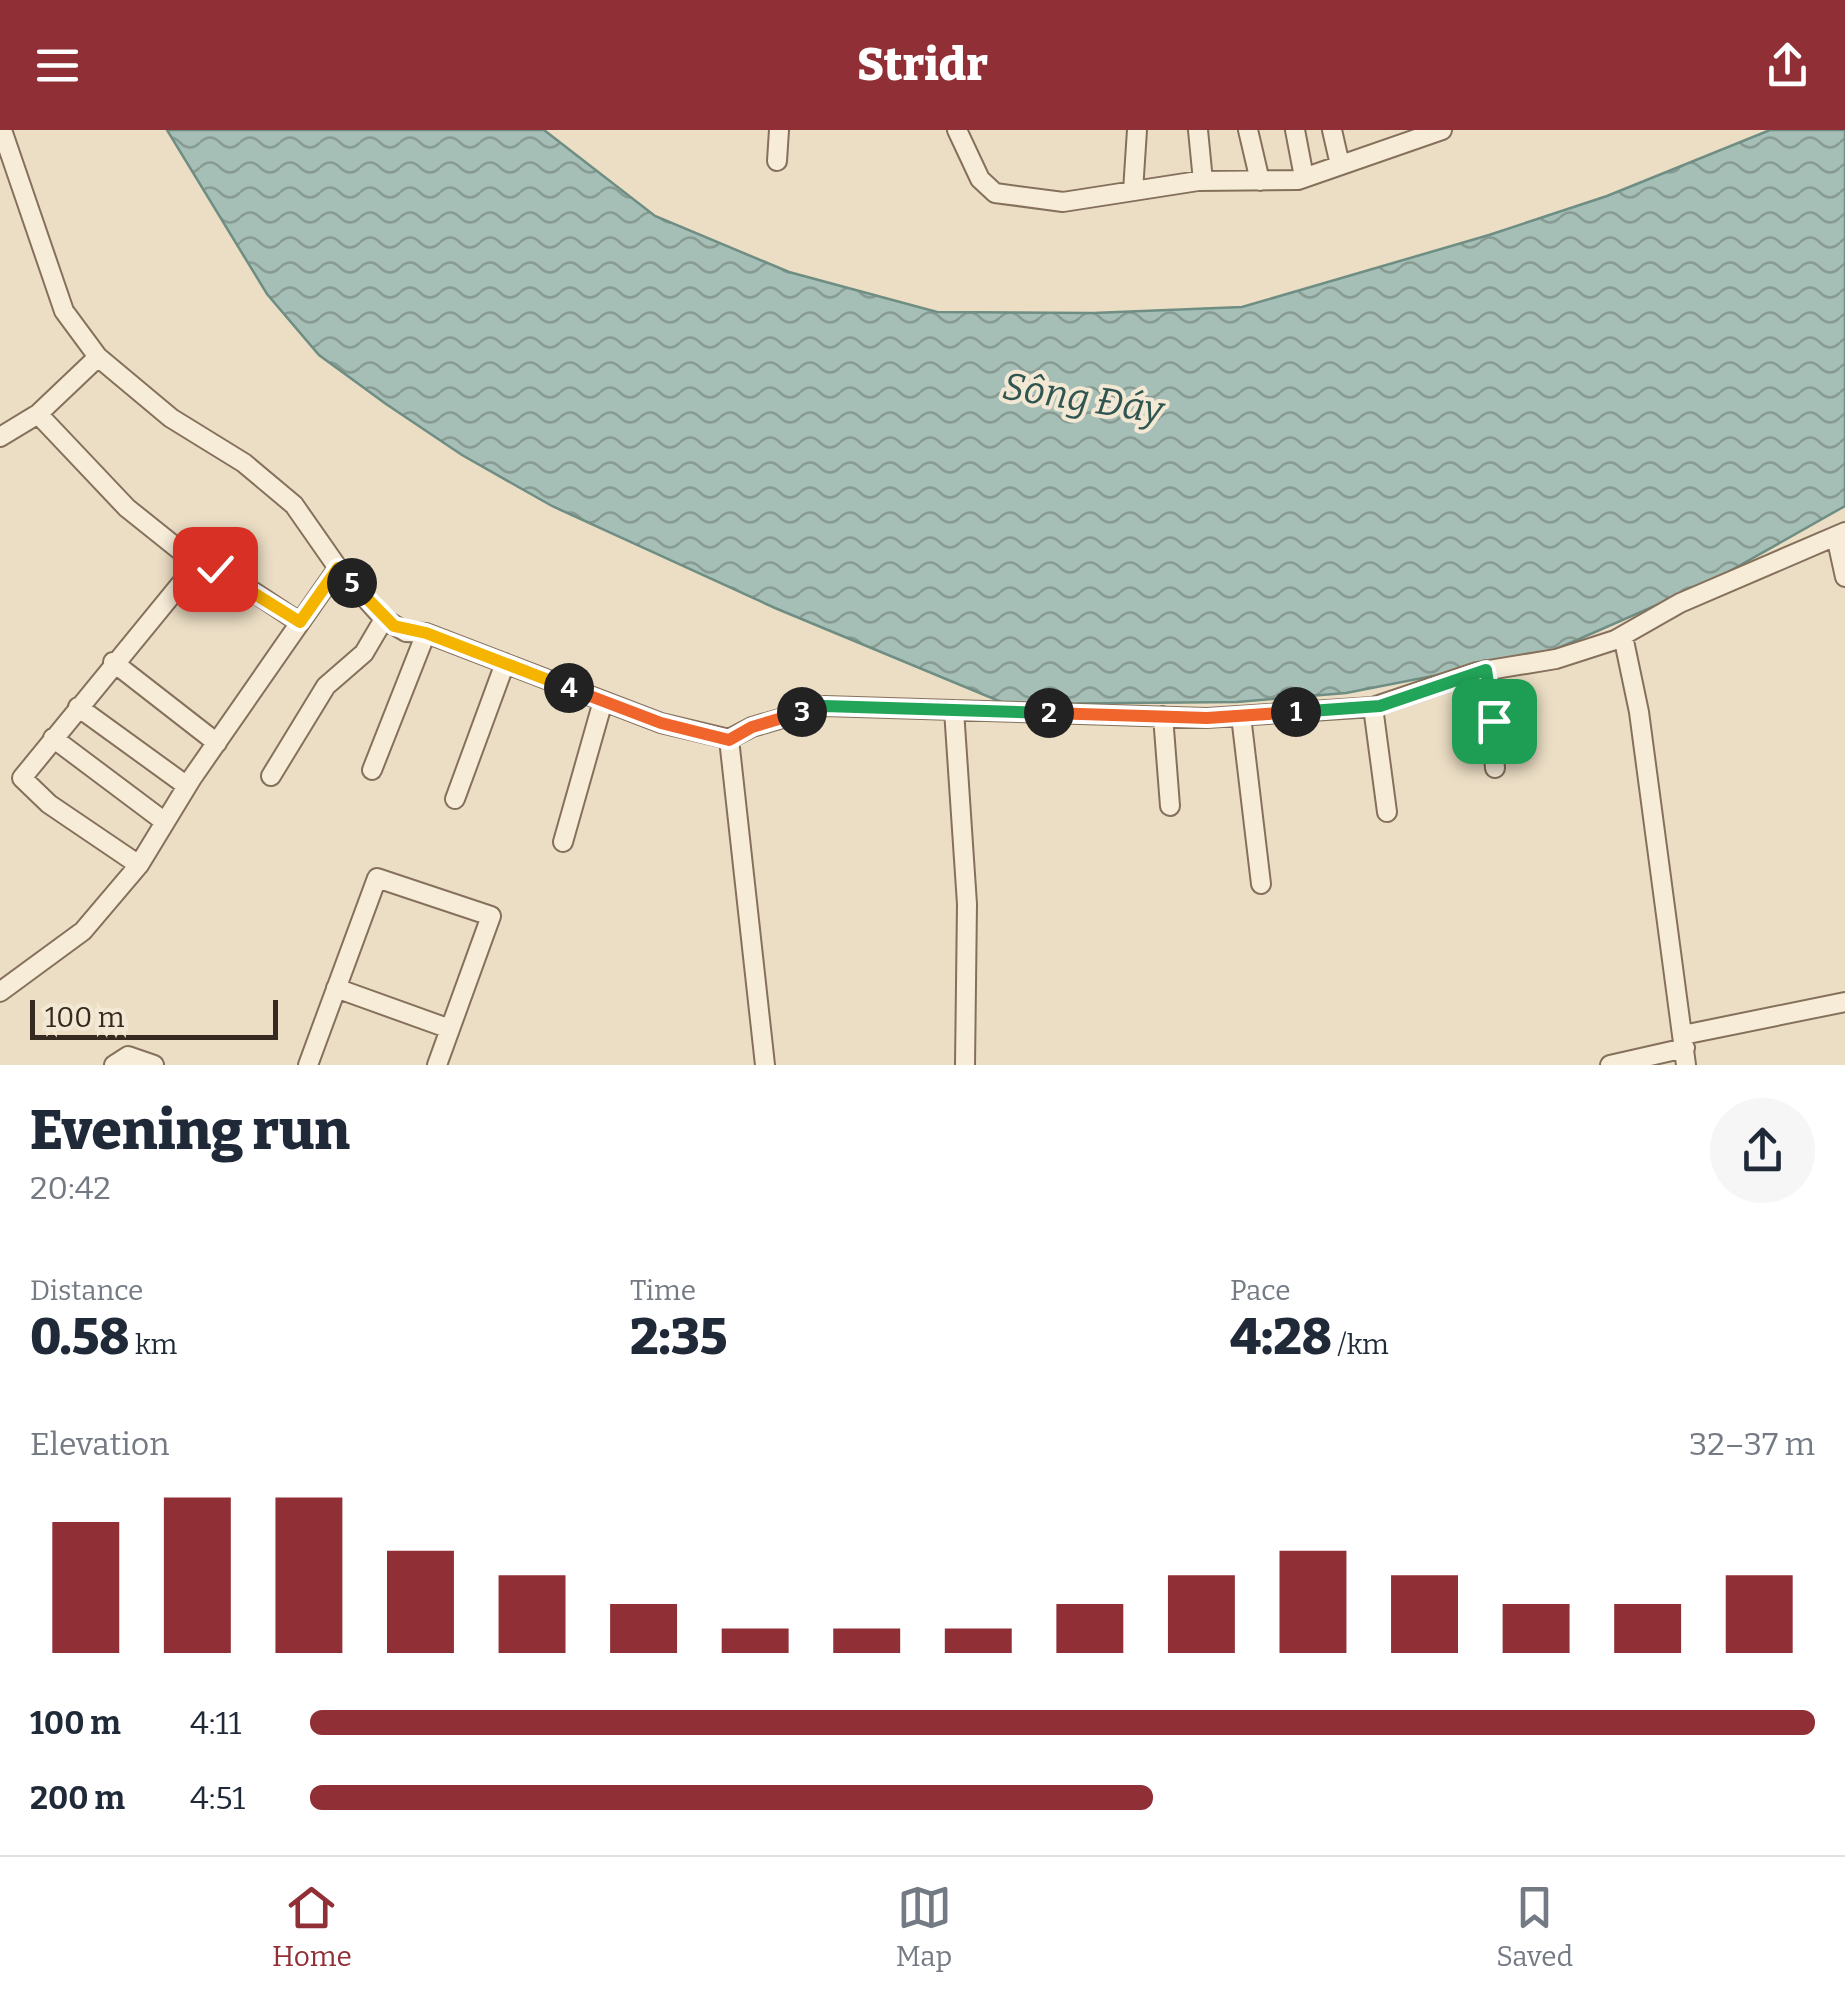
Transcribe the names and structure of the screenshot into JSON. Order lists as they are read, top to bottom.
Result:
{
  "water": ["Sông Đáy"],
  "scale_bar": "100 m",
  "page": {
    "header": "Stridr",
    "pins": [
      "5",
      "4",
      "1",
      "3",
      "2"
    ],
    "scale": "100 m",
    "heading": ["Evening run", "20:42"],
    "stats": [
      ["Distance", "0.58 km"],
      ["Time", "2:35"],
      ["Pace", "4:28 /km"]
    ],
    "chart": ["Elevation", "32–37 m"],
    "list": [
      {
        "name": "100 m",
        "note": "4:11"
      },
      {
        "name": "200 m",
        "note": "4:51"
      }
    ],
    "tabs": ["Home", "Map", "Saved"]
  }
}
